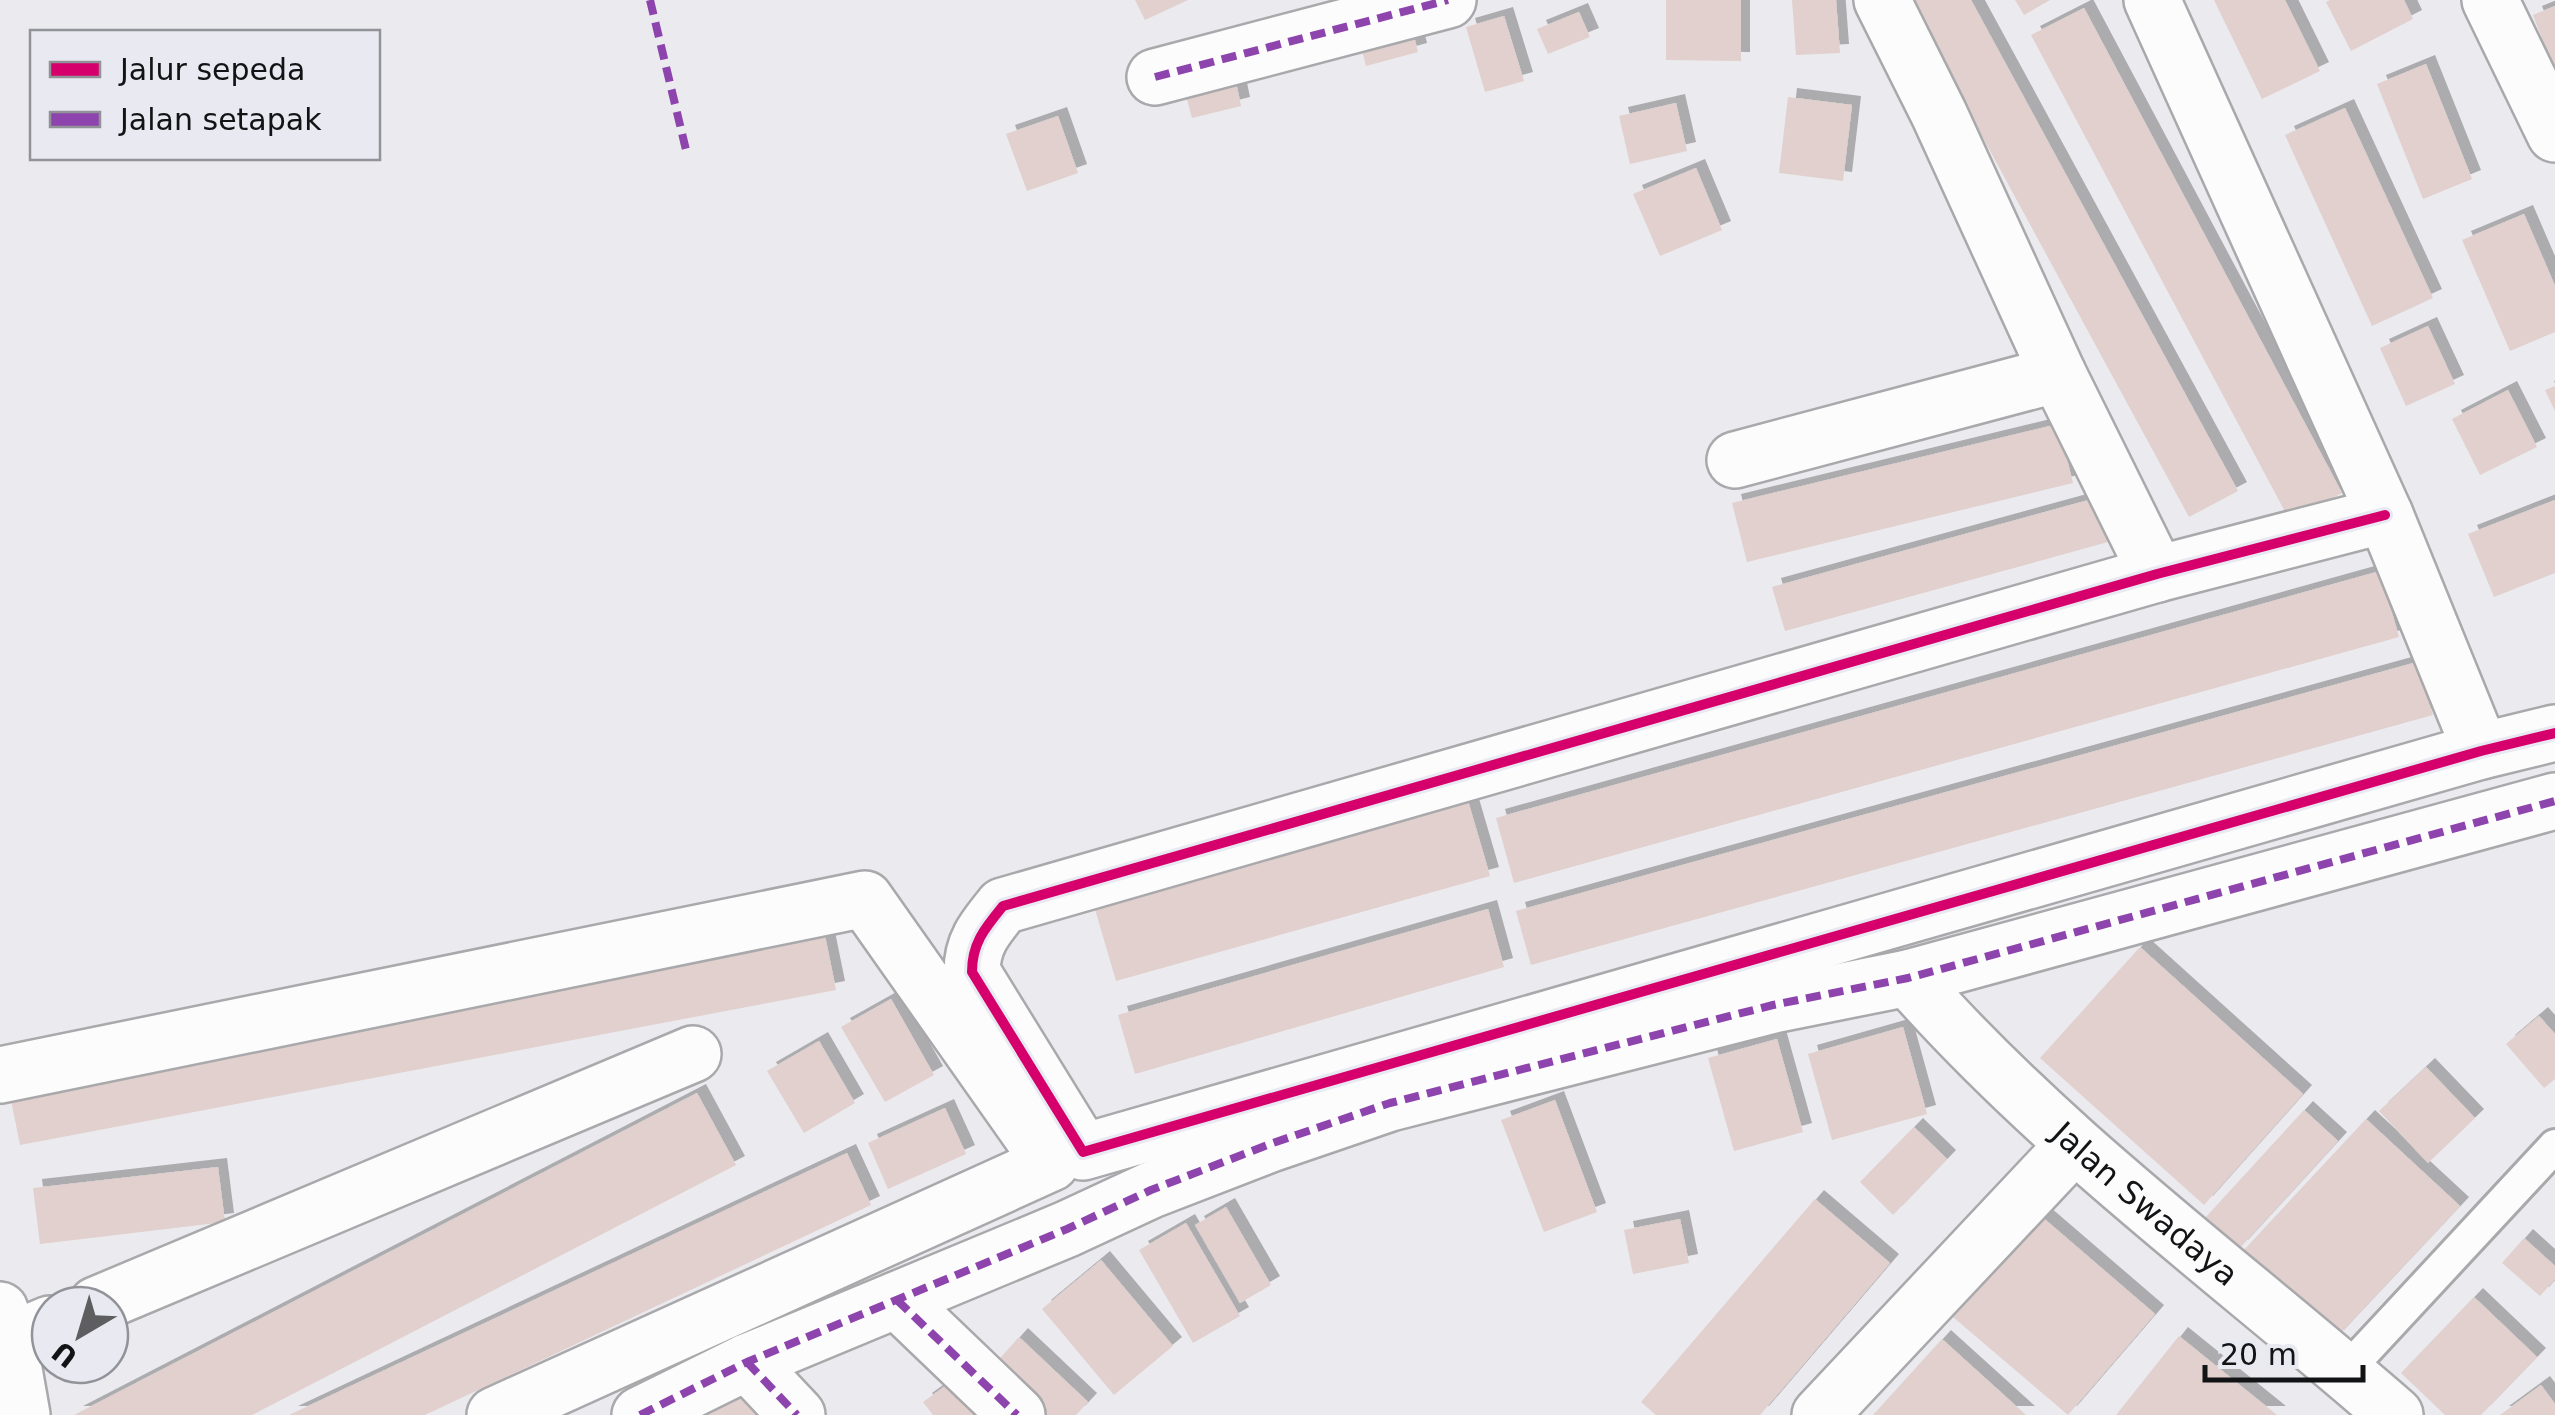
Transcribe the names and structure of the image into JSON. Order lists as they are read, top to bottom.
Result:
{
  "streets": {
    "street": ["Jalan Swadaya"]
  },
  "legend": ["Jalur sepeda", "Jalan setapak"],
  "scale_bar": "20 m",
  "north": "bottom left"
}
